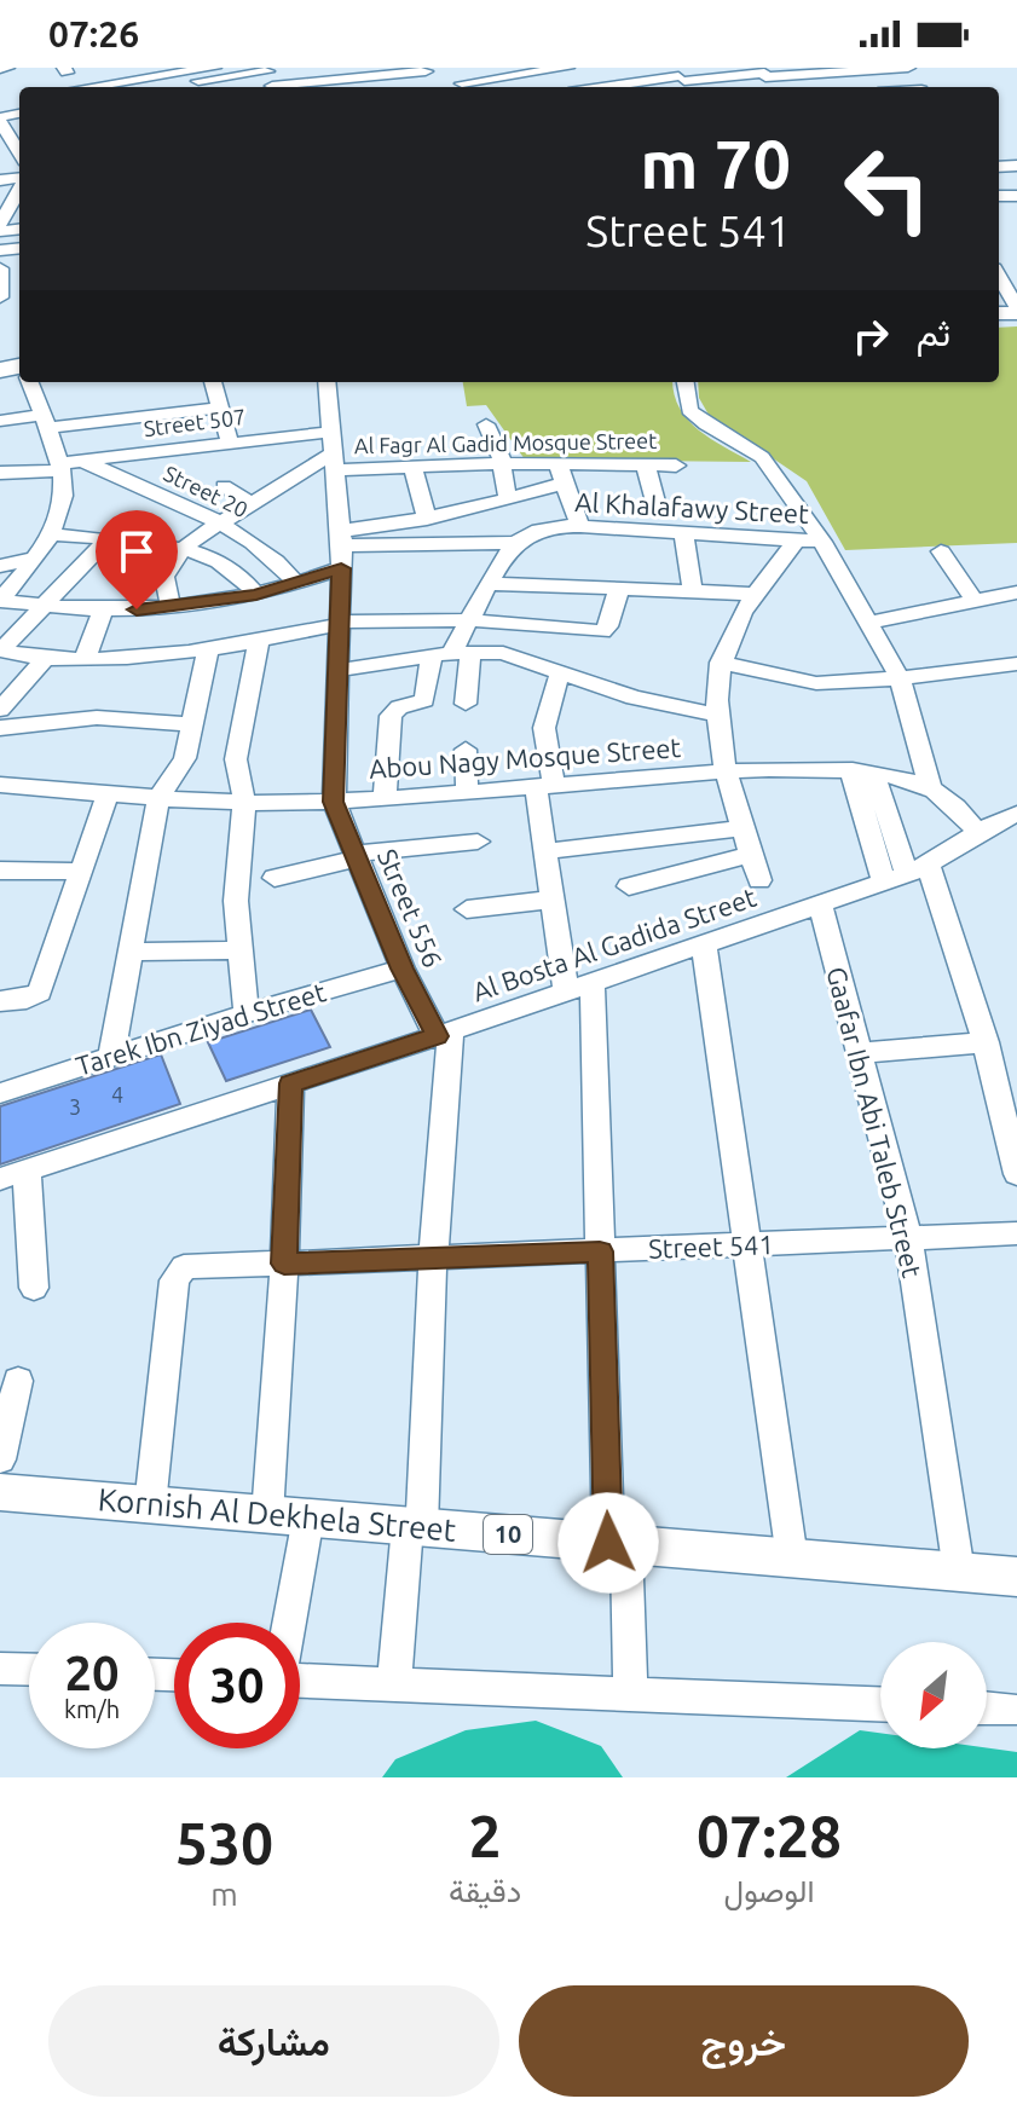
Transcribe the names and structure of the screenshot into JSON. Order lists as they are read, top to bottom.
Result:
{
  "streets": {
    "main road": ["Kornish Al Dekhela Street", "10"],
    "street": [
      "Street 507",
      "Al Fagr Al Gadid Mosque Street",
      "Street 20",
      "Al Khalafawy Street",
      "Abou Nagy Mosque Street",
      "Street 556",
      "Al Bosta Al Gadida Street",
      "Tarek Ibn Ziyad Street",
      "Gaafar Ibn Abi Taleb Street",
      "Street 541"
    ]
  },
  "crossings": [
    ["Street 507", "Al Fagr Al Gadid Mosque Street"],
    ["Street 507", "Street 20"],
    ["Abou Nagy Mosque Street", "Street 556"],
    ["Abou Nagy Mosque Street", "Al Bosta Al Gadida Street"],
    ["Street 556", "Al Bosta Al Gadida Street"],
    ["Street 556", "Tarek Ibn Ziyad Street"],
    ["Al Bosta Al Gadida Street", "Gaafar Ibn Abi Taleb Street"],
    ["Gaafar Ibn Abi Taleb Street", "Street 541"],
    ["Gaafar Ibn Abi Taleb Street", "Kornish Al Dekhela Street"],
    ["Street 541", "Kornish Al Dekhela Street"]
  ],
  "house_numbers": ["4", "3"],
  "north": "bottom left",
  "page": {
    "status": "07:26",
    "turn": ["70 m", "Street 541"],
    "then": "ثم",
    "speed": "20 km/h",
    "limit": "30",
    "eta": [
      "07:28",
      "الوصول",
      "2",
      "دقيقة",
      "530",
      "m"
    ],
    "buttons": ["خروج", "مشاركة"]
  }
}
